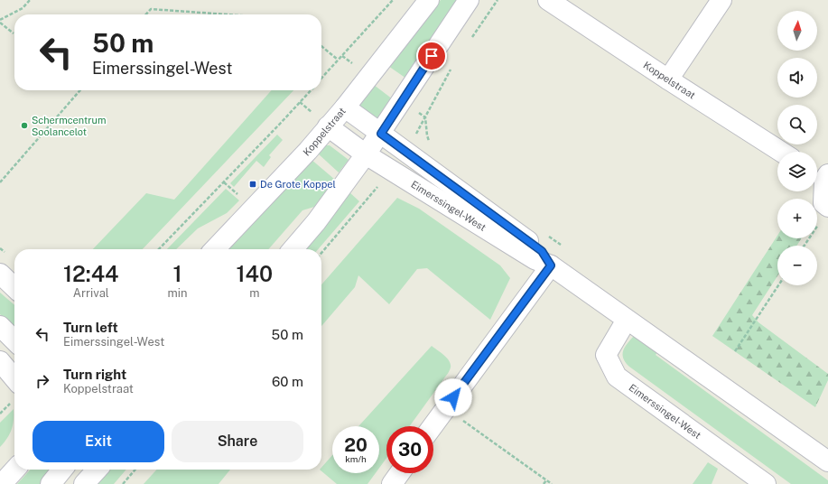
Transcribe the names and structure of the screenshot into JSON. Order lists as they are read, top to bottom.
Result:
{
  "streets": {
    "street": ["Koppelstraat", "Eimerssingel-West"]
  },
  "crossings": [
    ["Koppelstraat", "Eimerssingel-West"]
  ],
  "places": {
    "other": ["Schermcentrum Soolancelot"],
    "transit": ["De Grote Koppel"]
  },
  "north": "top",
  "page": {
    "map_buttons": ["+", "−"],
    "turn": ["50 m", "Eimerssingel-West"],
    "eta": [
      "12:44",
      "Arrival",
      "1",
      "min",
      "140",
      "m"
    ],
    "list": [
      {
        "name": "Turn left",
        "note": "Eimerssingel-West",
        "value": "50 m"
      },
      {
        "name": "Turn right",
        "note": "Koppelstraat",
        "value": "60 m"
      }
    ],
    "buttons": ["Exit", "Share"],
    "speed": "20 km/h",
    "limit": "30"
  }
}
